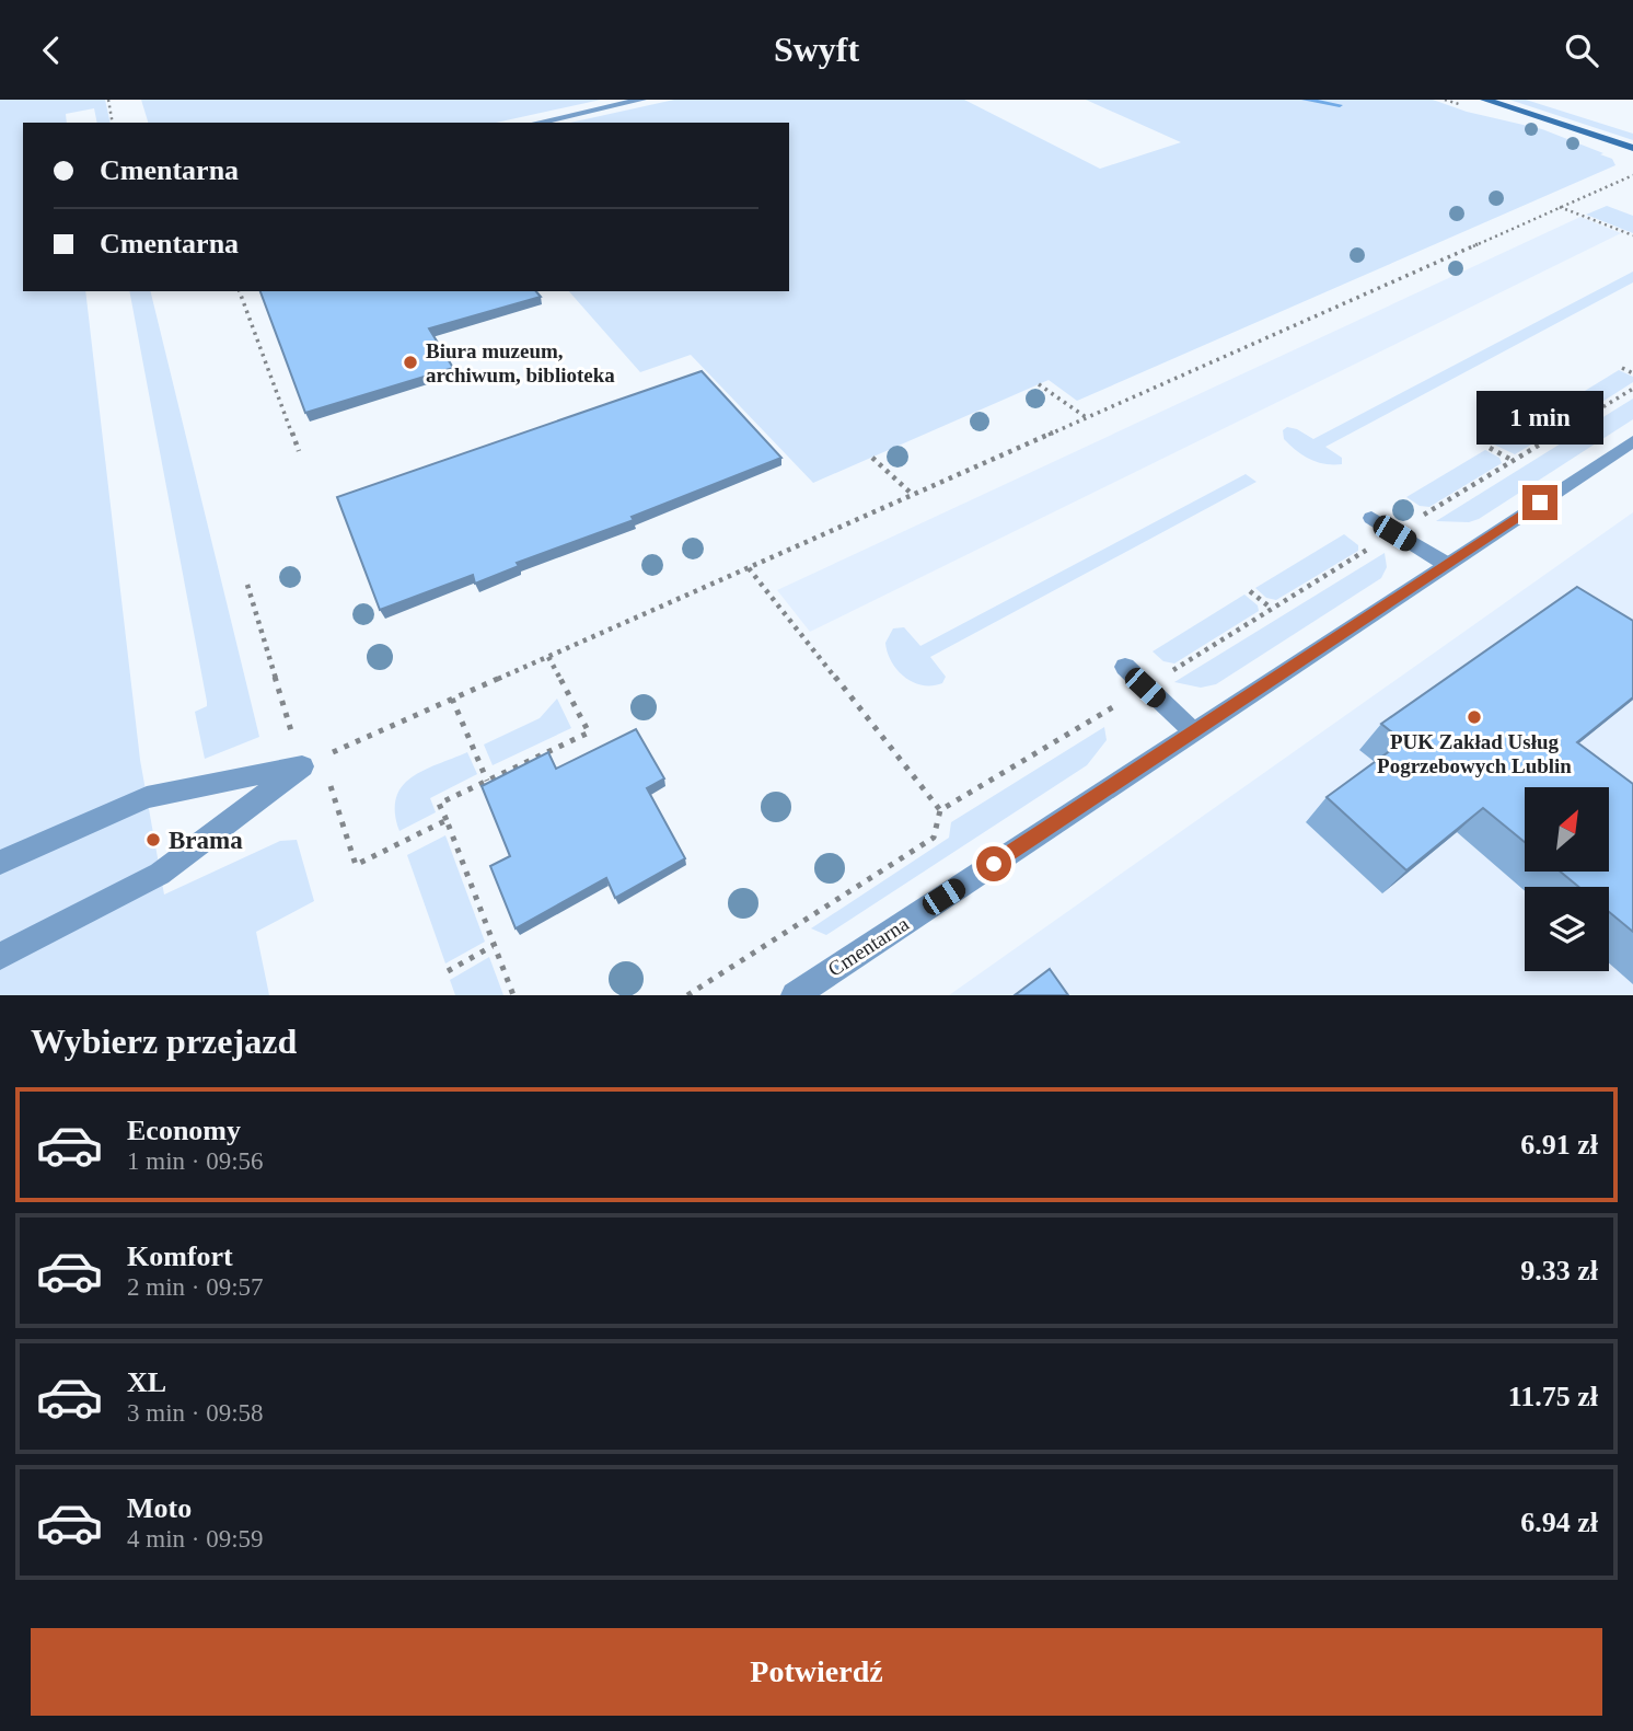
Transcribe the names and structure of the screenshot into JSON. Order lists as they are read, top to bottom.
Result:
{
  "streets": {
    "street": ["Cmentarna"]
  },
  "places": ["Biura muzeum, archiwum, biblioteka", "PUK Zakład Usług Pogrzebowych Lublin", "Brama"],
  "north": "top right",
  "page": {
    "header": "Swyft",
    "banner": ["Cmentarna", "Cmentarna"],
    "bubble": "1 min",
    "heading": "Wybierz przejazd",
    "list": [
      {
        "name": "Economy",
        "note": "1 min · 09:56",
        "value": "6.91 zł"
      },
      {
        "name": "Komfort",
        "note": "2 min · 09:57",
        "value": "9.33 zł"
      },
      {
        "name": "XL",
        "note": "3 min · 09:58",
        "value": "11.75 zł"
      },
      {
        "name": "Moto",
        "note": "4 min · 09:59",
        "value": "6.94 zł"
      }
    ],
    "buttons": "Potwierdź"
  }
}
